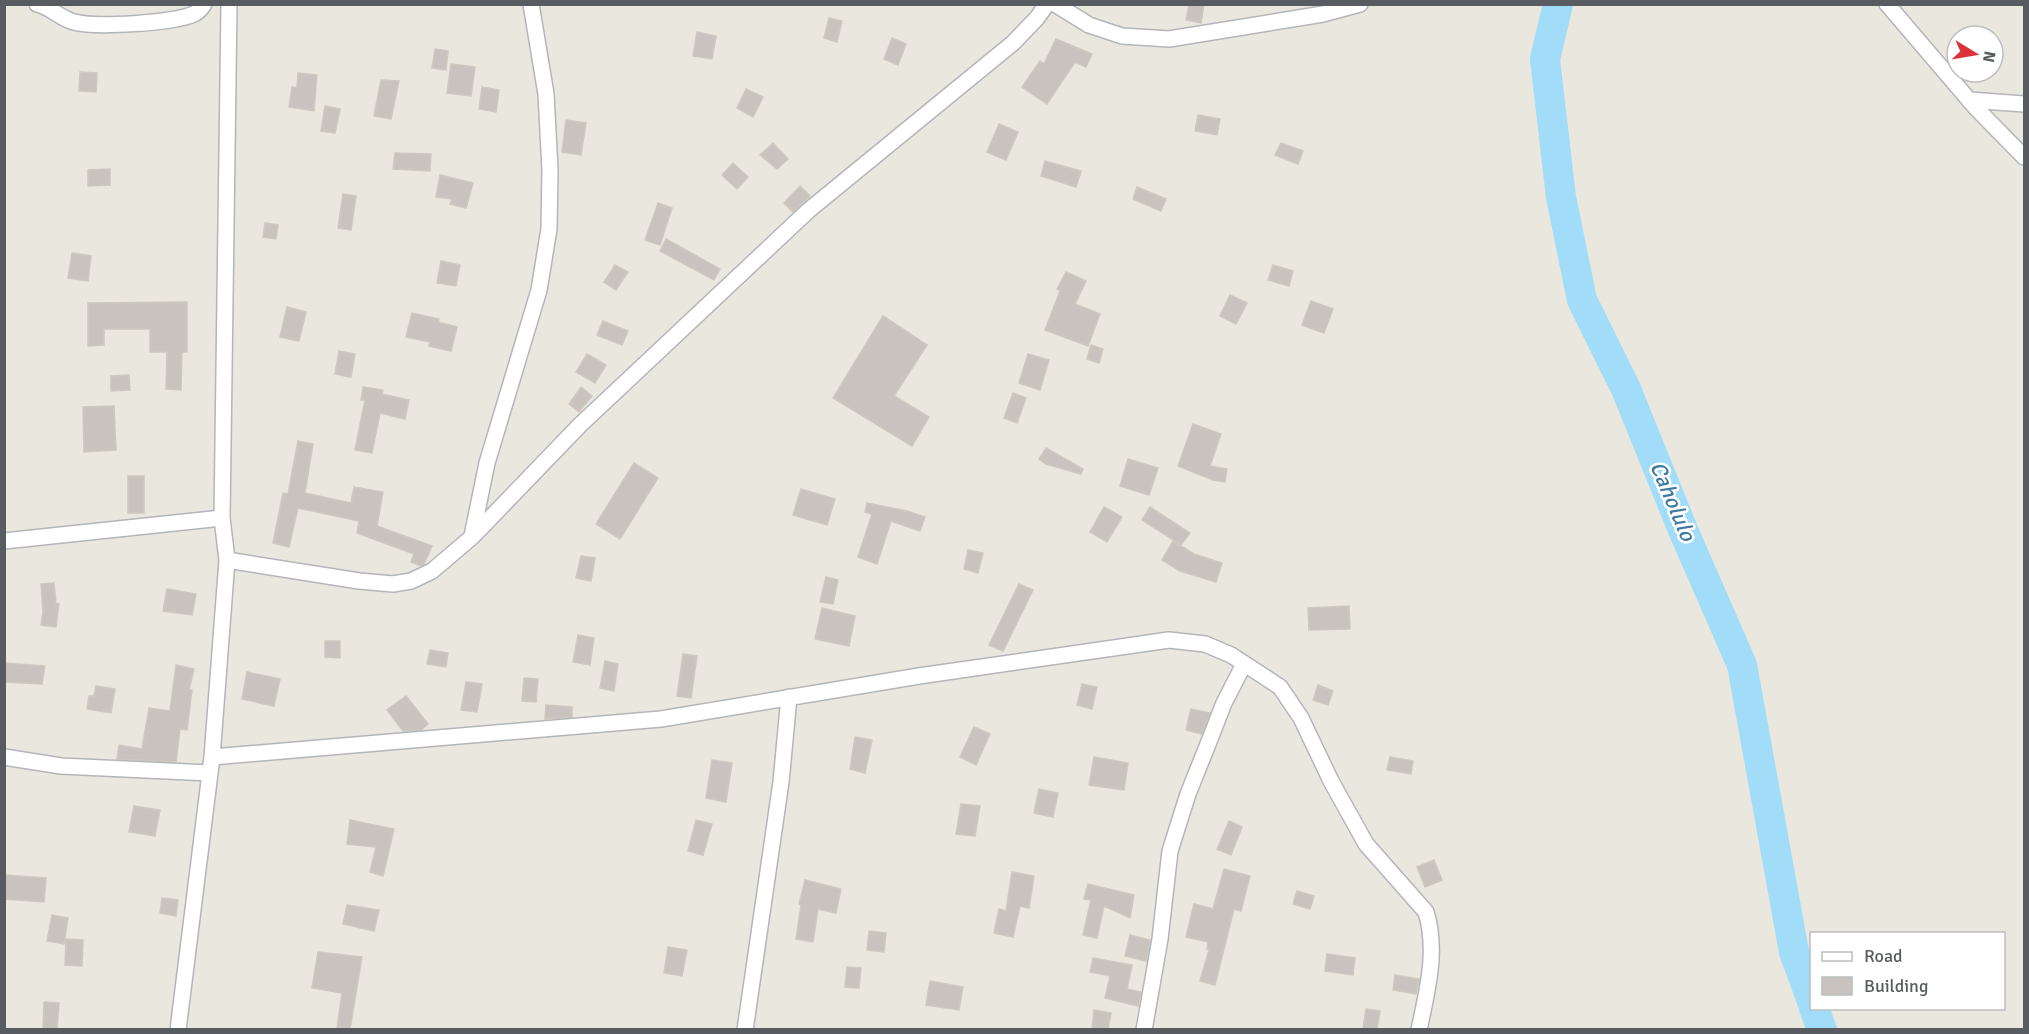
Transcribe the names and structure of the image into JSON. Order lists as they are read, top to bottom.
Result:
{
  "water": ["Caholulo"],
  "legend": ["Road", "Building"],
  "north": "right"
}
